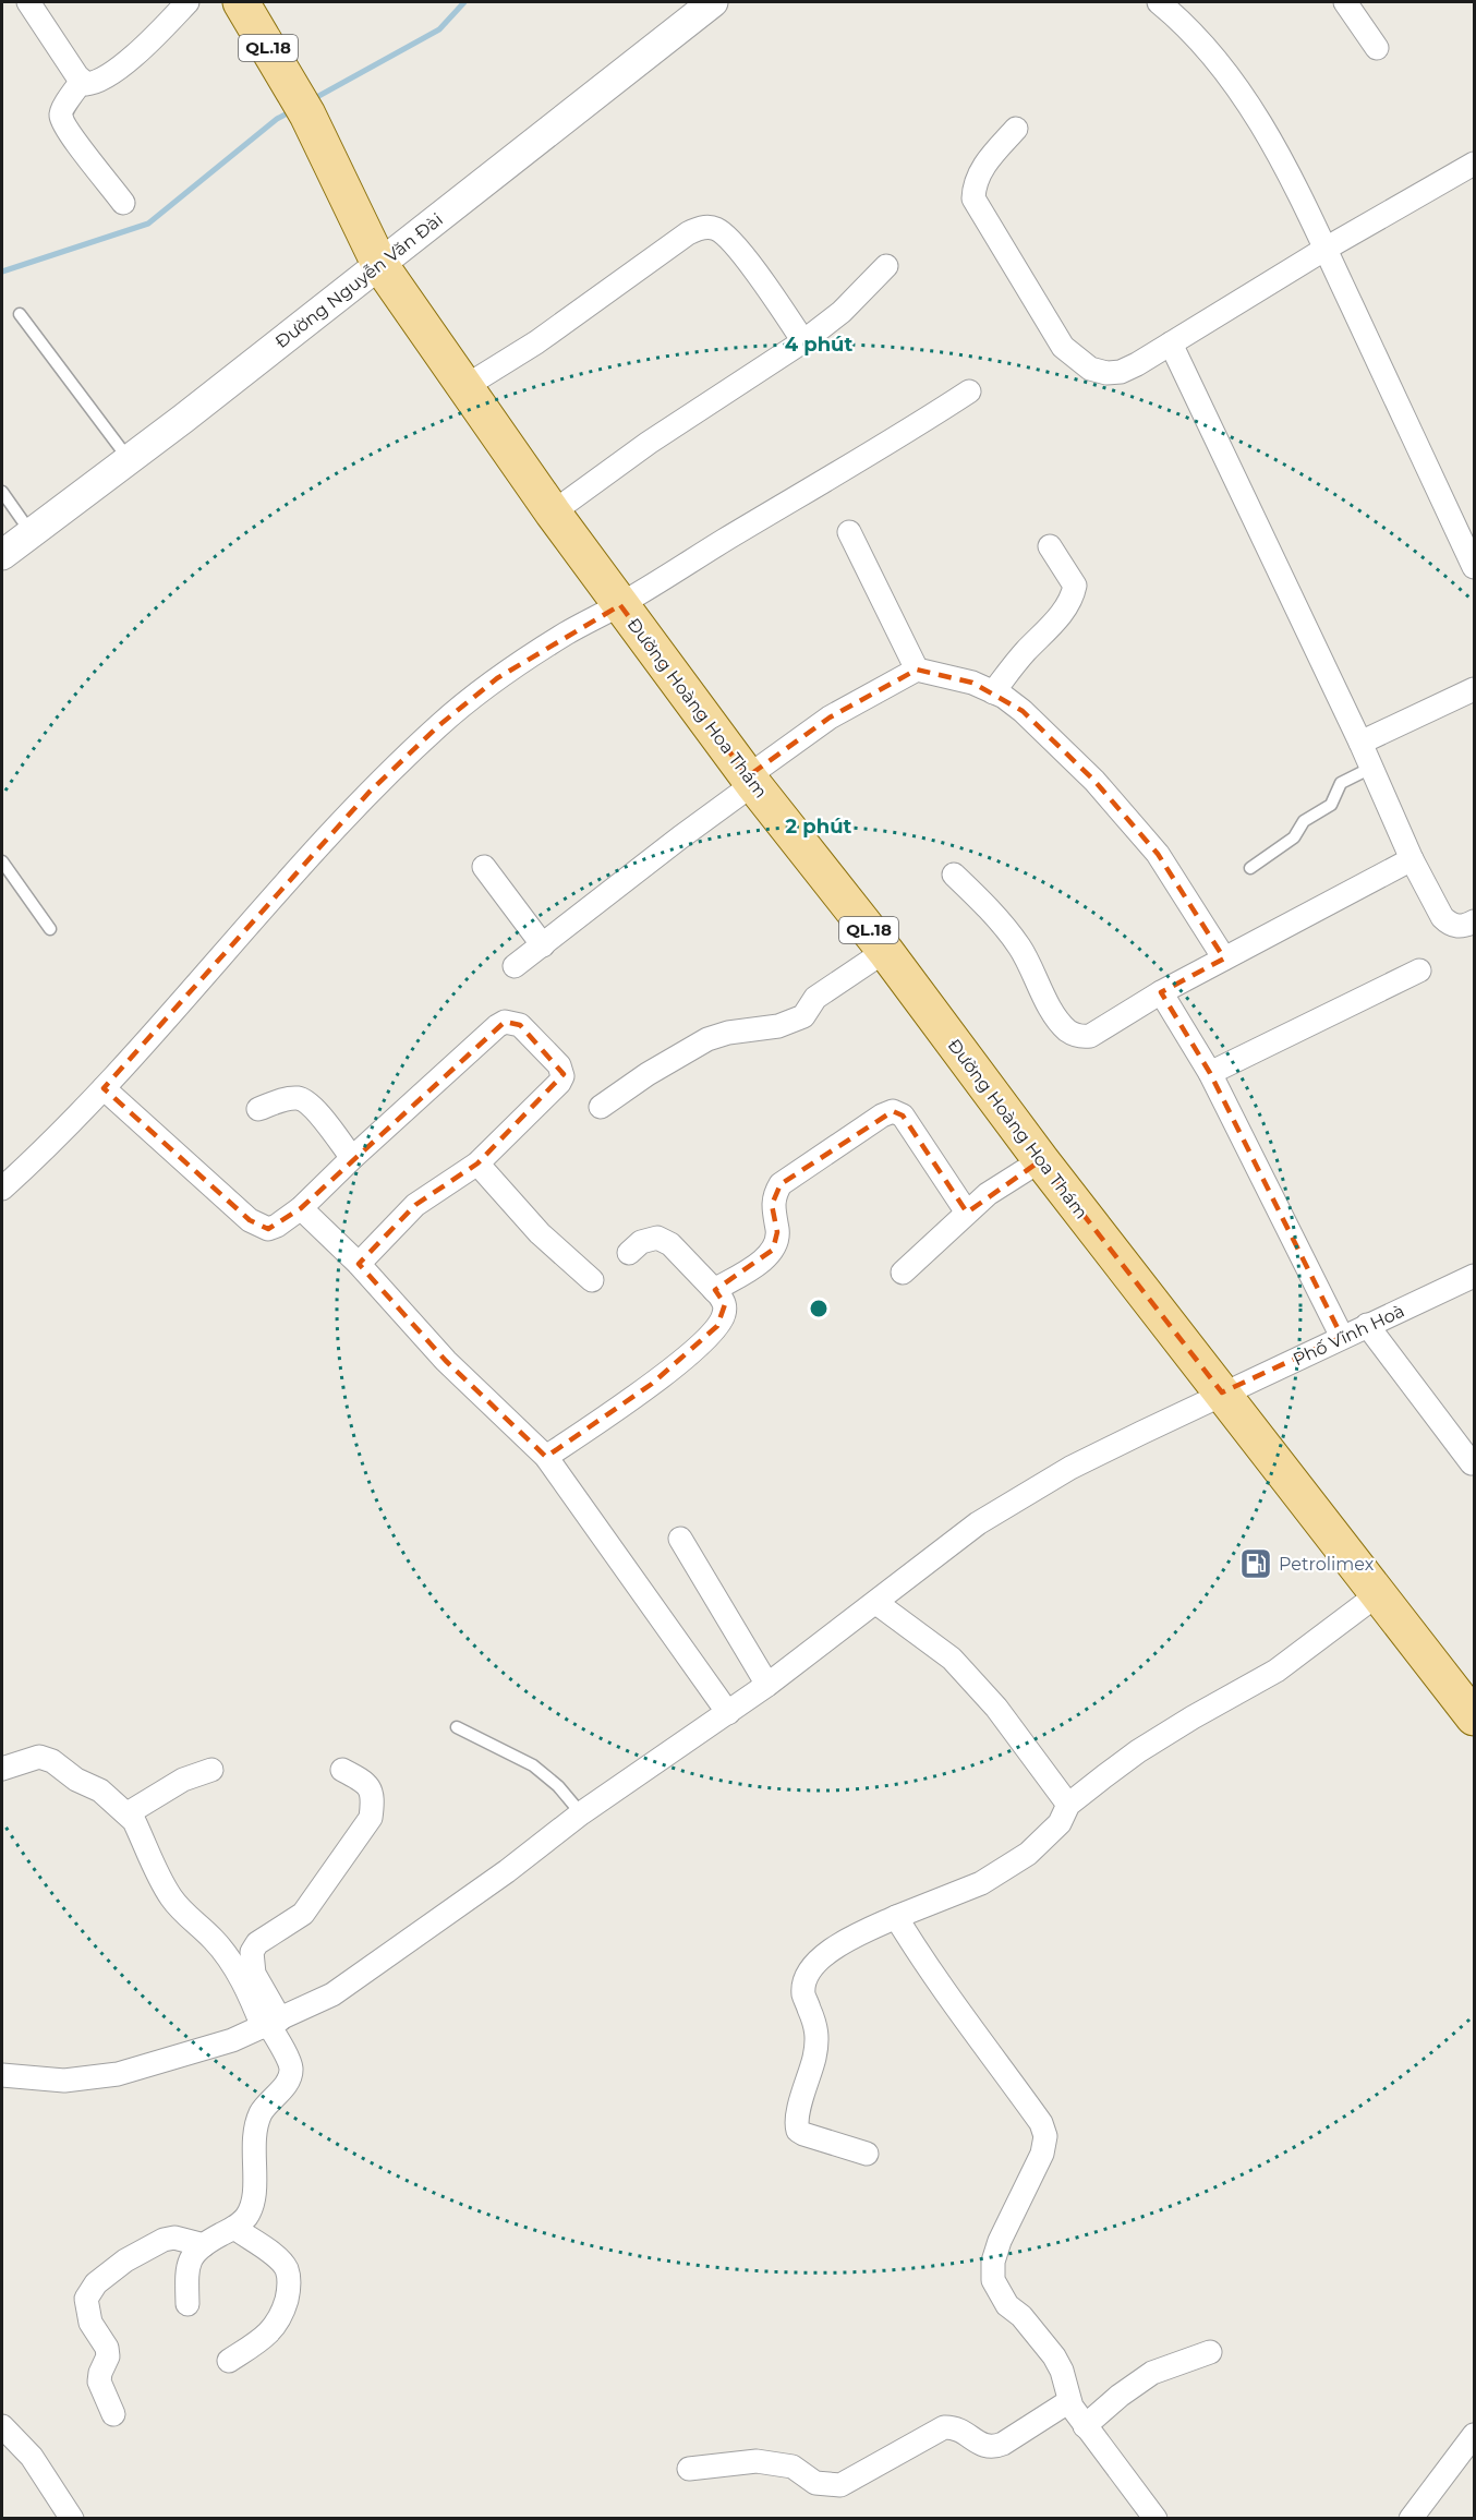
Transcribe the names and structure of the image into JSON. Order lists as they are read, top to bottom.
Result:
{
  "streets": {
    "main road": ["QL.18", "Đường Hoàng Hoa Thám"],
    "street": ["Đường Nguyễn Văn Đài", "Phố Vĩnh Hoà"]
  },
  "crossings": [
    ["Đường Nguyễn Văn Đài", "Đường Hoàng Hoa Thám"],
    ["Đường Hoàng Hoa Thám", "Phố Vĩnh Hoà"]
  ],
  "places": {
    "fuel station": ["Petrolimex"]
  },
  "rings": ["4 phút", "2 phút"]
}
